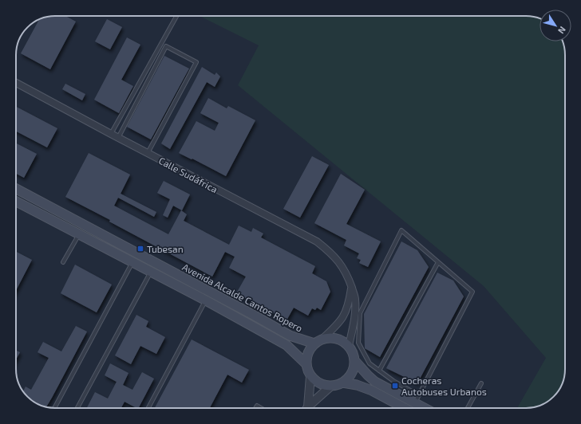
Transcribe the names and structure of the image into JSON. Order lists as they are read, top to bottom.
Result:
{
  "streets": {
    "main road": ["Avenida Alcalde Cantos Ropero"],
    "street": ["Calle Sudáfrica"]
  },
  "crossings": [
    ["Calle Sudáfrica", "Avenida Alcalde Cantos Ropero"]
  ],
  "places": {
    "transit": ["Tubesan", "Cocheras Autobuses Urbanos"]
  },
  "north": "bottom right"
}
